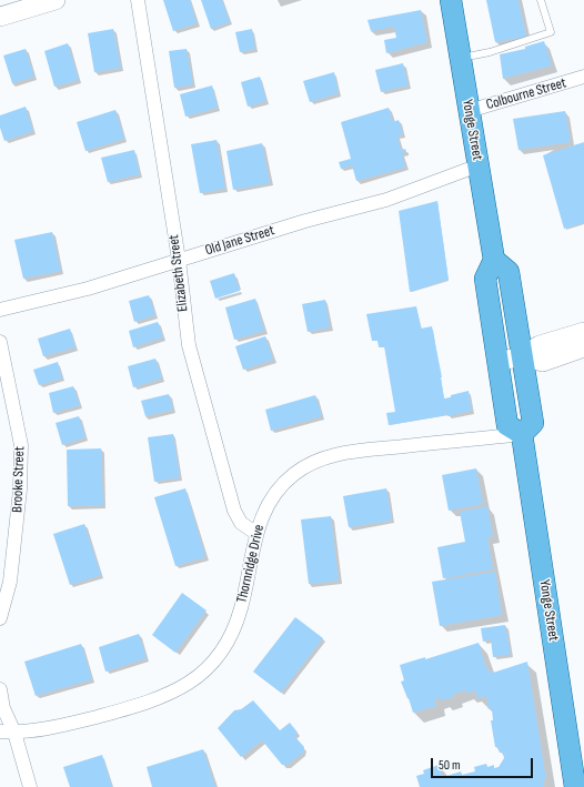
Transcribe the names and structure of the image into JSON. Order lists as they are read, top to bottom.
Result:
{
  "streets": {
    "main road": ["Yonge Street"],
    "street": [
      "Colbourne Street",
      "Old Jane Street",
      "Elizabeth Street",
      "Brooke Street",
      "Thornridge Drive"
    ]
  },
  "crossings": [
    ["Colbourne Street", "Yonge Street"],
    ["Yonge Street", "Old Jane Street"],
    ["Yonge Street", "Thornridge Drive"],
    ["Old Jane Street", "Elizabeth Street"],
    ["Elizabeth Street", "Thornridge Drive"]
  ],
  "scale_bar": "50 m"
}
